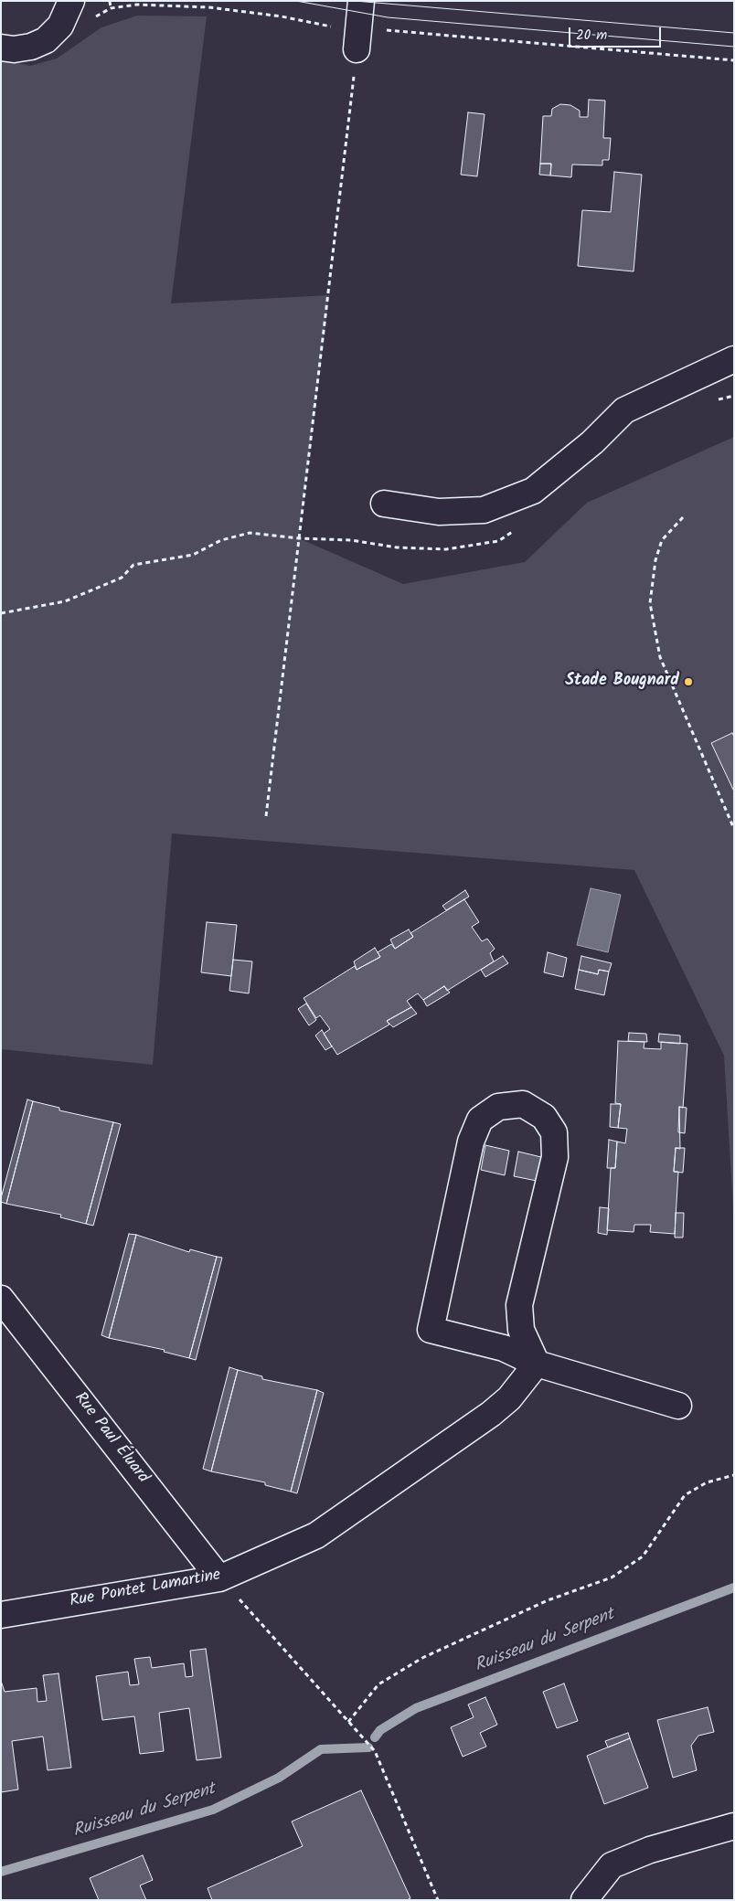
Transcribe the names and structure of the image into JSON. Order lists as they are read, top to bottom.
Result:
{
  "streets": {
    "street": ["Rue Paul Éluard", "Rue Pontet Lamartine"]
  },
  "crossings": [
    ["Rue Paul Éluard", "Rue Pontet Lamartine"]
  ],
  "water": ["Ruisseau du Serpent"],
  "places": ["Stade Bougnard"],
  "scale_bar": "20 m"
}
